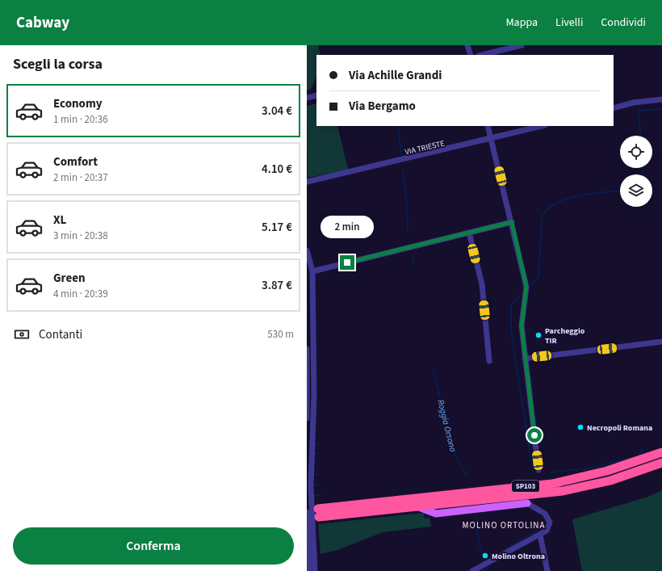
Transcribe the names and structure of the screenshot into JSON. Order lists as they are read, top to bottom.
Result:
{
  "streets": {
    "highway": ["SP103"],
    "street": ["VIA TRIESTE"]
  },
  "districts": ["MOLINO ORTOLINA"],
  "water": ["Roggia Orsona"],
  "places": ["Parcheggio TIR", "Necropoli Romana", "Molino Oltrona"],
  "page": {
    "header": "Cabway",
    "nav": ["Mappa", "Livelli", "Condividi"],
    "heading": "Scegli la corsa",
    "banner": ["Via Achille Grandi", "Via Bergamo"],
    "list": [
      {
        "name": "Economy",
        "note": "1 min · 20:36",
        "value": "3.04 €"
      },
      {
        "name": "Comfort",
        "note": "2 min · 20:37",
        "value": "4.10 €"
      },
      {
        "name": "XL",
        "note": "3 min · 20:38",
        "value": "5.17 €"
      },
      {
        "name": "Green",
        "note": "4 min · 20:39",
        "value": "3.87 €"
      }
    ],
    "bubble": "2 min",
    "pay": ["Contanti", "530 m"],
    "buttons": "Conferma"
  }
}
